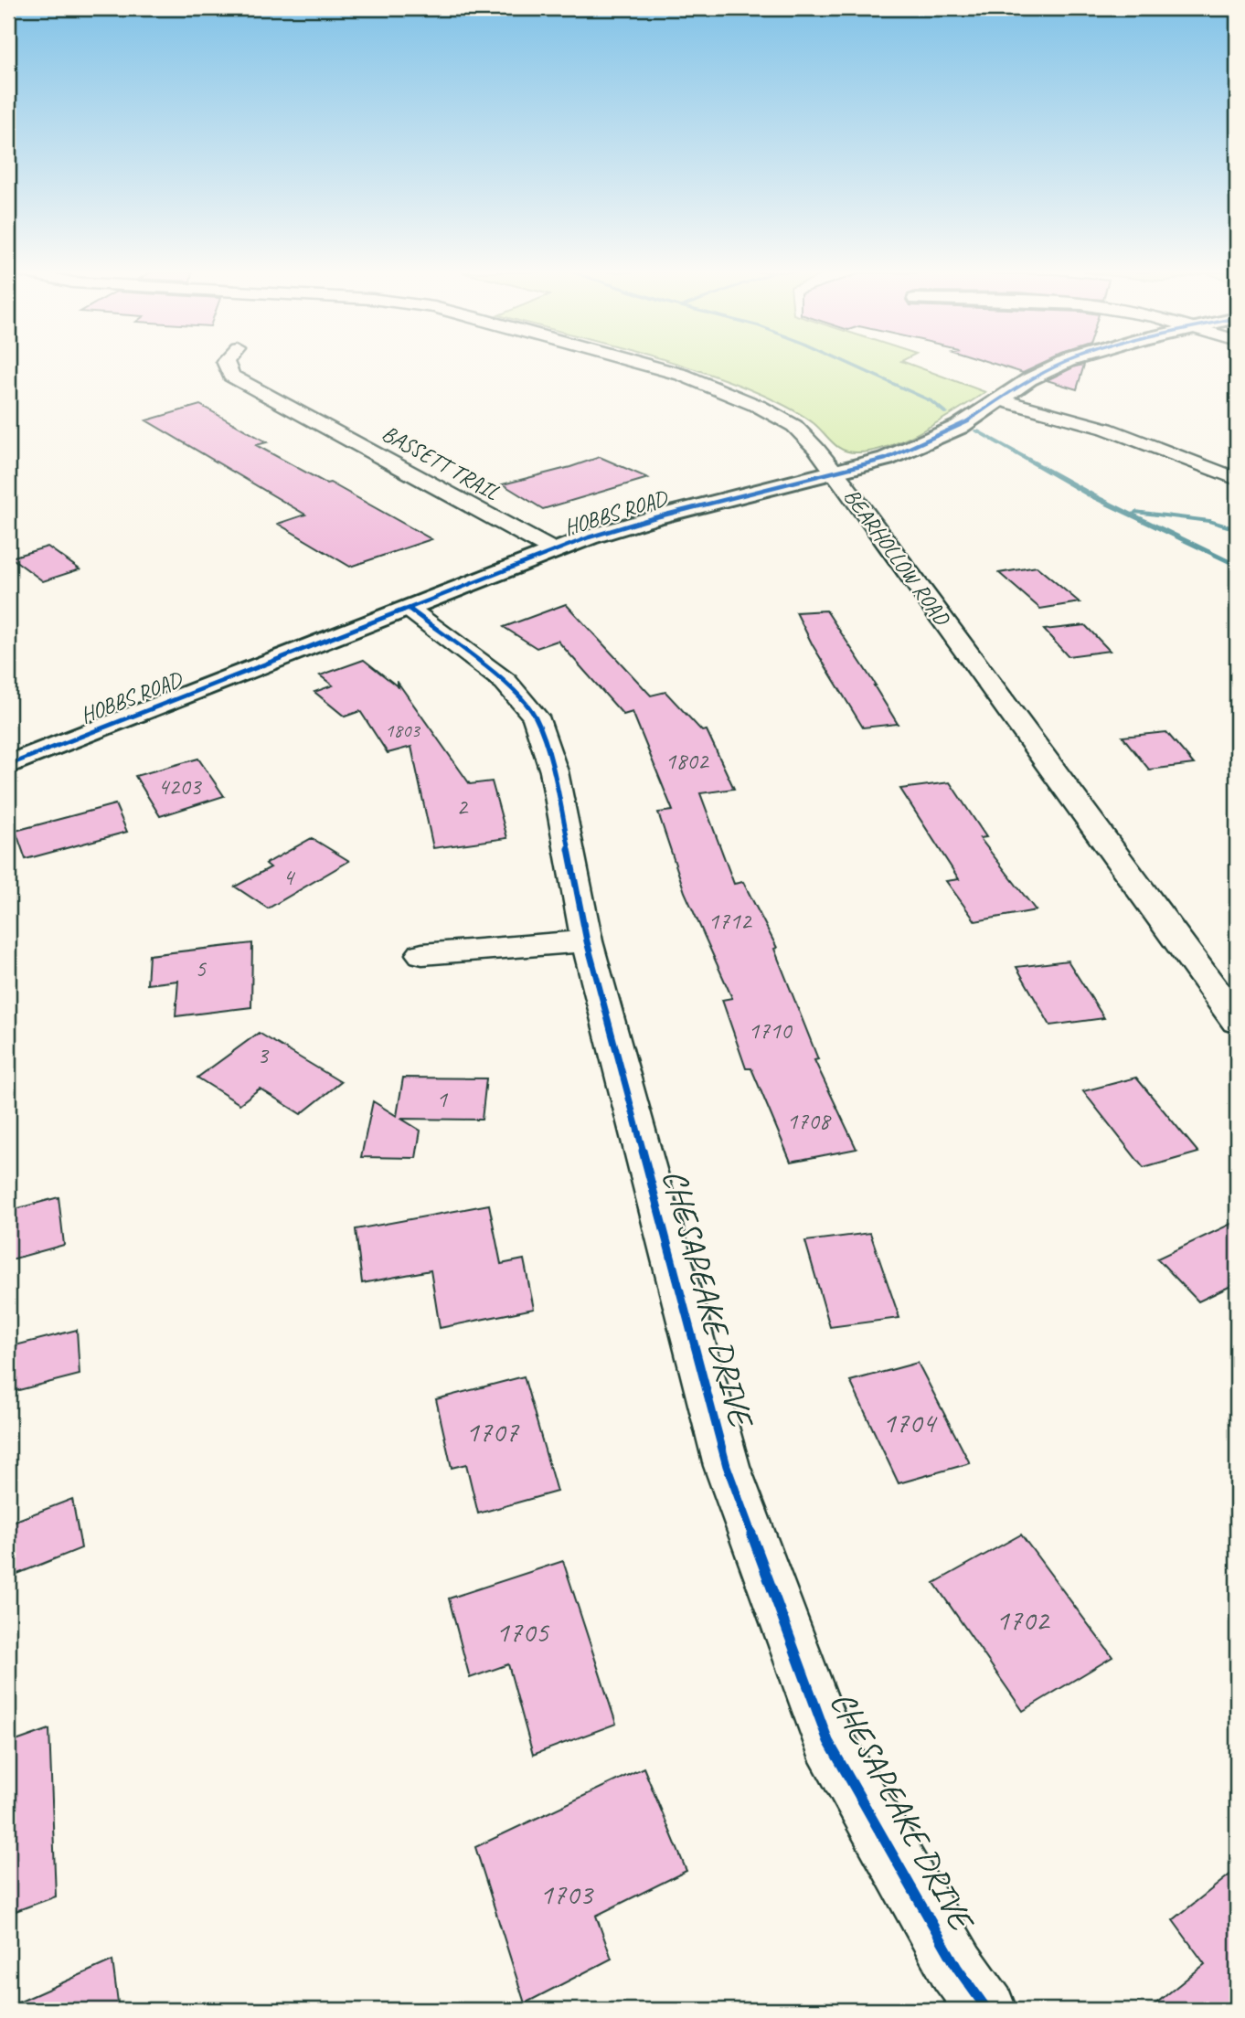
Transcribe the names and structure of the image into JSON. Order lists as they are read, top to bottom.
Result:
{
  "streets": {
    "street": [
      "BASSETT TRAIL",
      "HOBBS ROAD",
      "BEARHOLLOW ROAD",
      "CHESAPEAKE DRIVE"
    ]
  },
  "crossings": [
    ["BASSETT TRAIL", "HOBBS ROAD"],
    ["HOBBS ROAD", "BEARHOLLOW ROAD"],
    ["HOBBS ROAD", "CHESAPEAKE DRIVE"]
  ],
  "house_numbers": [
    "1803",
    "1802",
    "4203",
    "2",
    "4",
    "1712",
    "5",
    "1710",
    "3",
    "1",
    "1708",
    "1704",
    "1707",
    "1702",
    "1705",
    "1703"
  ]
}
